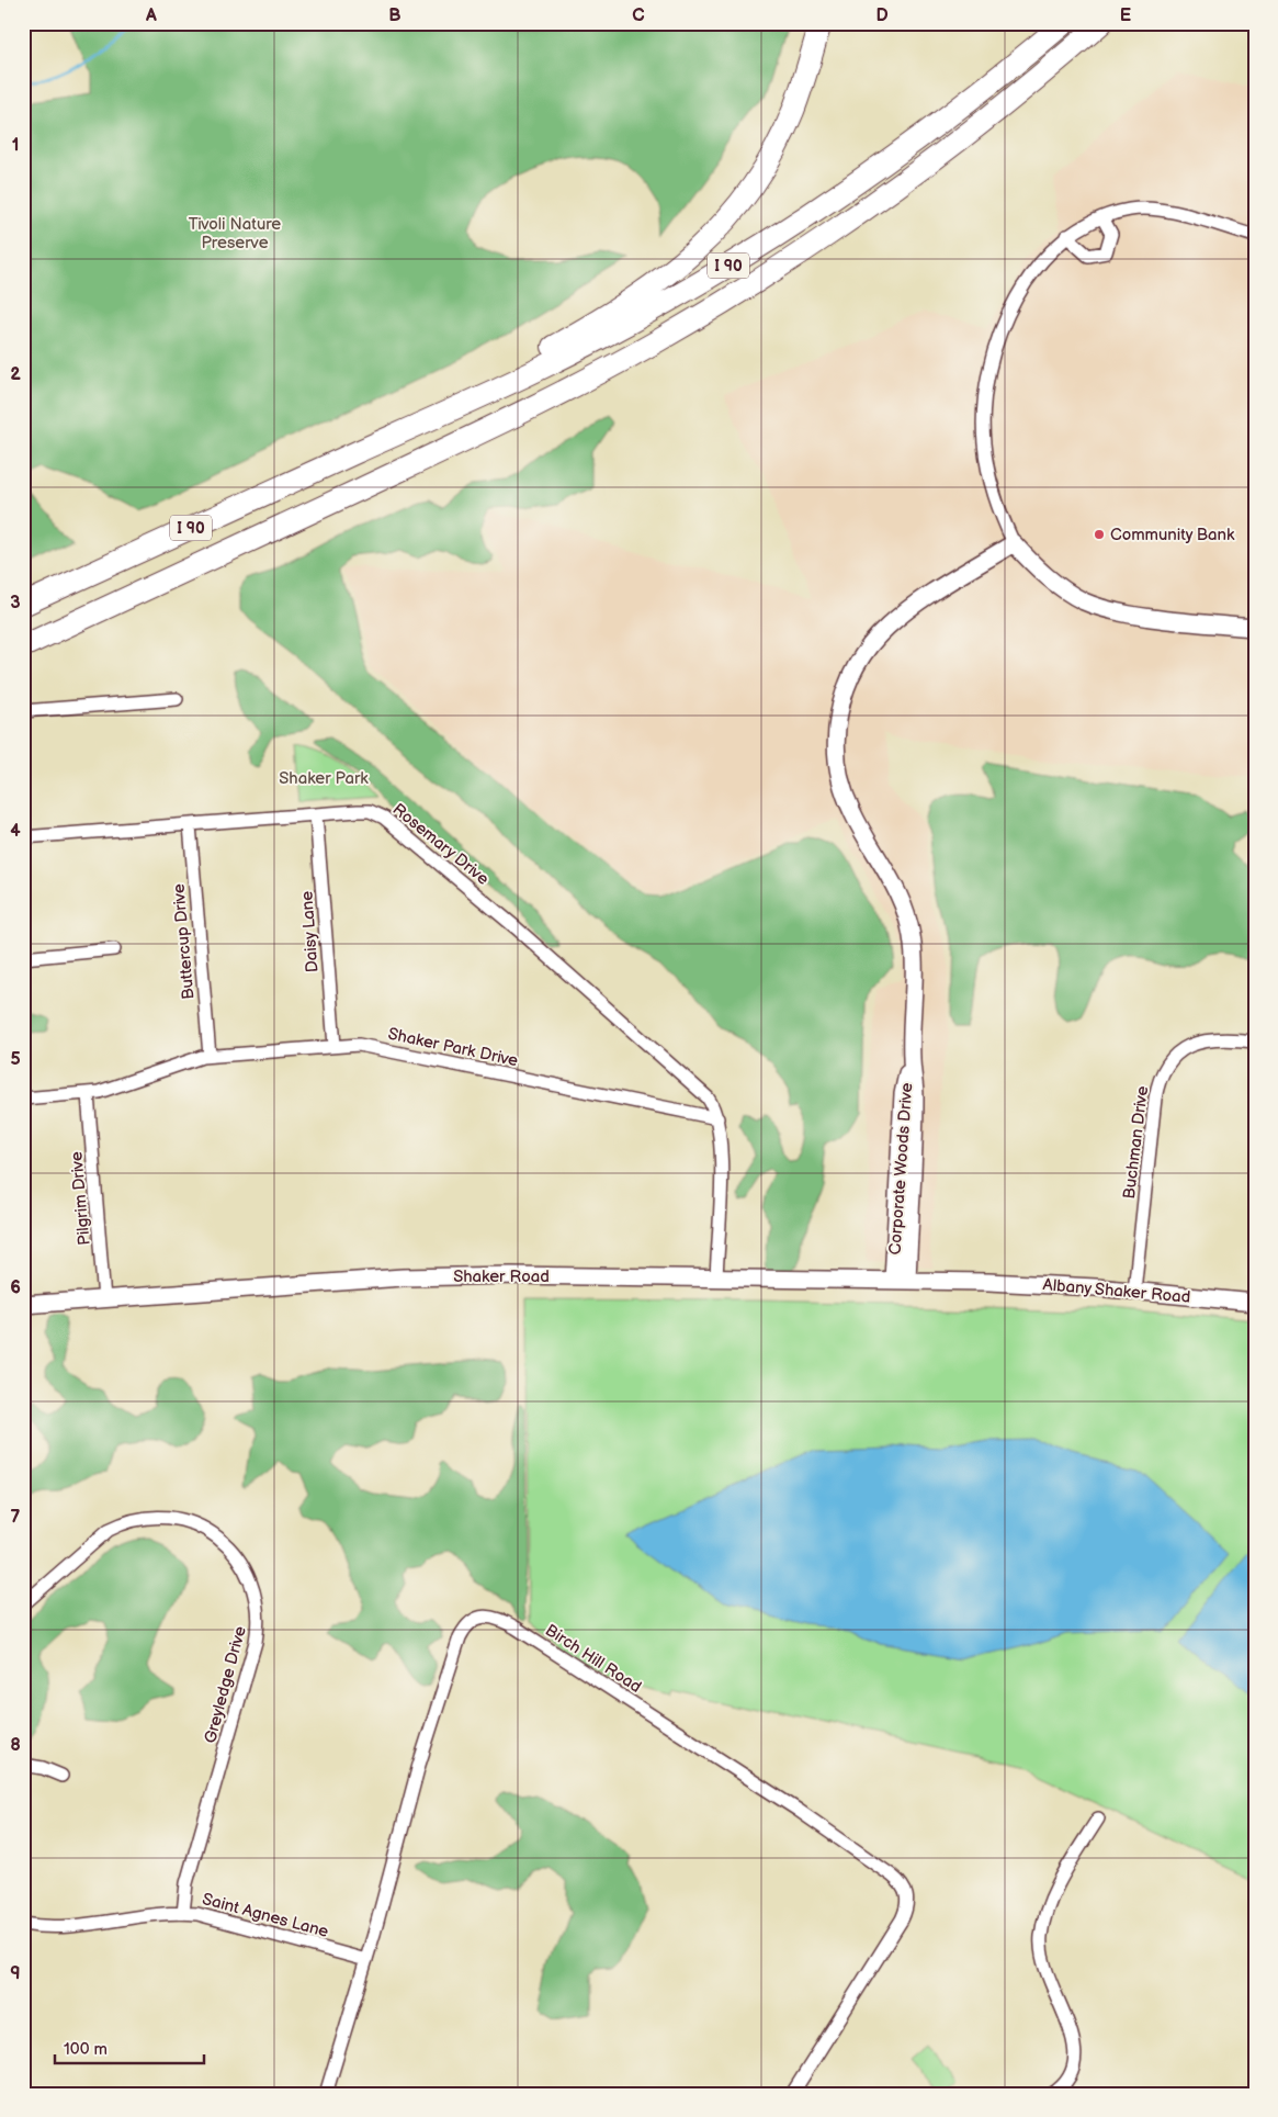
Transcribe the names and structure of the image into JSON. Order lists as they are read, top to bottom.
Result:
{
  "streets": {
    "highway": ["I 90"],
    "main road": ["Corporate Woods Drive", "Shaker Road", "Albany Shaker Road"],
    "street": [
      "Rosemary Drive",
      "Daisy Lane",
      "Buttercup Drive",
      "Shaker Park Drive",
      "Buchman Drive",
      "Pilgrim Drive",
      "Birch Hill Road",
      "Greyledge Drive",
      "Saint Agnes Lane"
    ]
  },
  "crossings": [
    ["Rosemary Drive", "Daisy Lane"],
    ["Rosemary Drive", "Buttercup Drive"],
    ["Rosemary Drive", "Shaker Park Drive"],
    ["Daisy Lane", "Shaker Park Drive"],
    ["Buttercup Drive", "Shaker Park Drive"],
    ["Shaker Park Drive", "Pilgrim Drive"],
    ["Buchman Drive", "Albany Shaker Road"],
    ["Corporate Woods Drive", "Shaker Road"],
    ["Pilgrim Drive", "Shaker Road"],
    ["Shaker Road", "Albany Shaker Road"],
    ["Birch Hill Road", "Saint Agnes Lane"],
    ["Greyledge Drive", "Saint Agnes Lane"]
  ],
  "parks": ["Tivoli Nature Preserve", "Shaker Park"],
  "places": ["Community Bank"],
  "scale_bar": "100 m",
  "grid": {
    "columns": [
      "A",
      "B",
      "C",
      "D",
      "E"
    ],
    "rows": [
      "1",
      "2",
      "3",
      "4",
      "5",
      "6",
      "7",
      "8",
      "9"
    ]
  }
}
